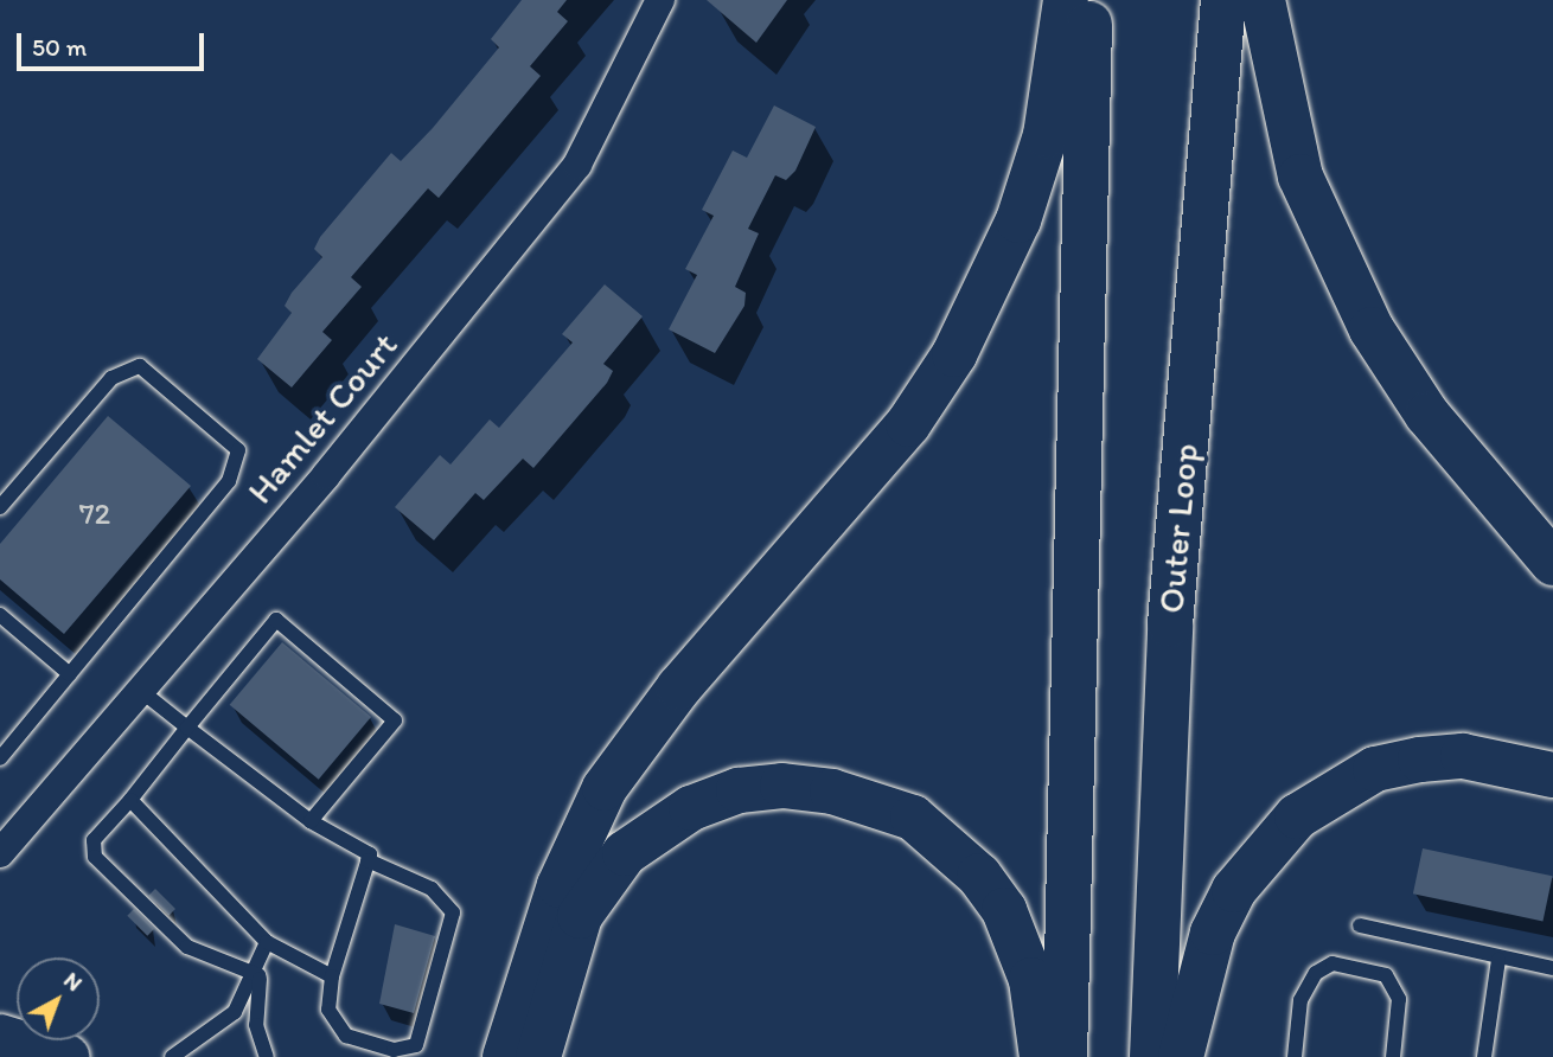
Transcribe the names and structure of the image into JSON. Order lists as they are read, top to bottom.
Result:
{
  "streets": {
    "main road": ["Outer Loop"],
    "street": ["Hamlet Court"]
  },
  "house_numbers": ["72"],
  "scale_bar": "50 m",
  "north": "top right"
}
